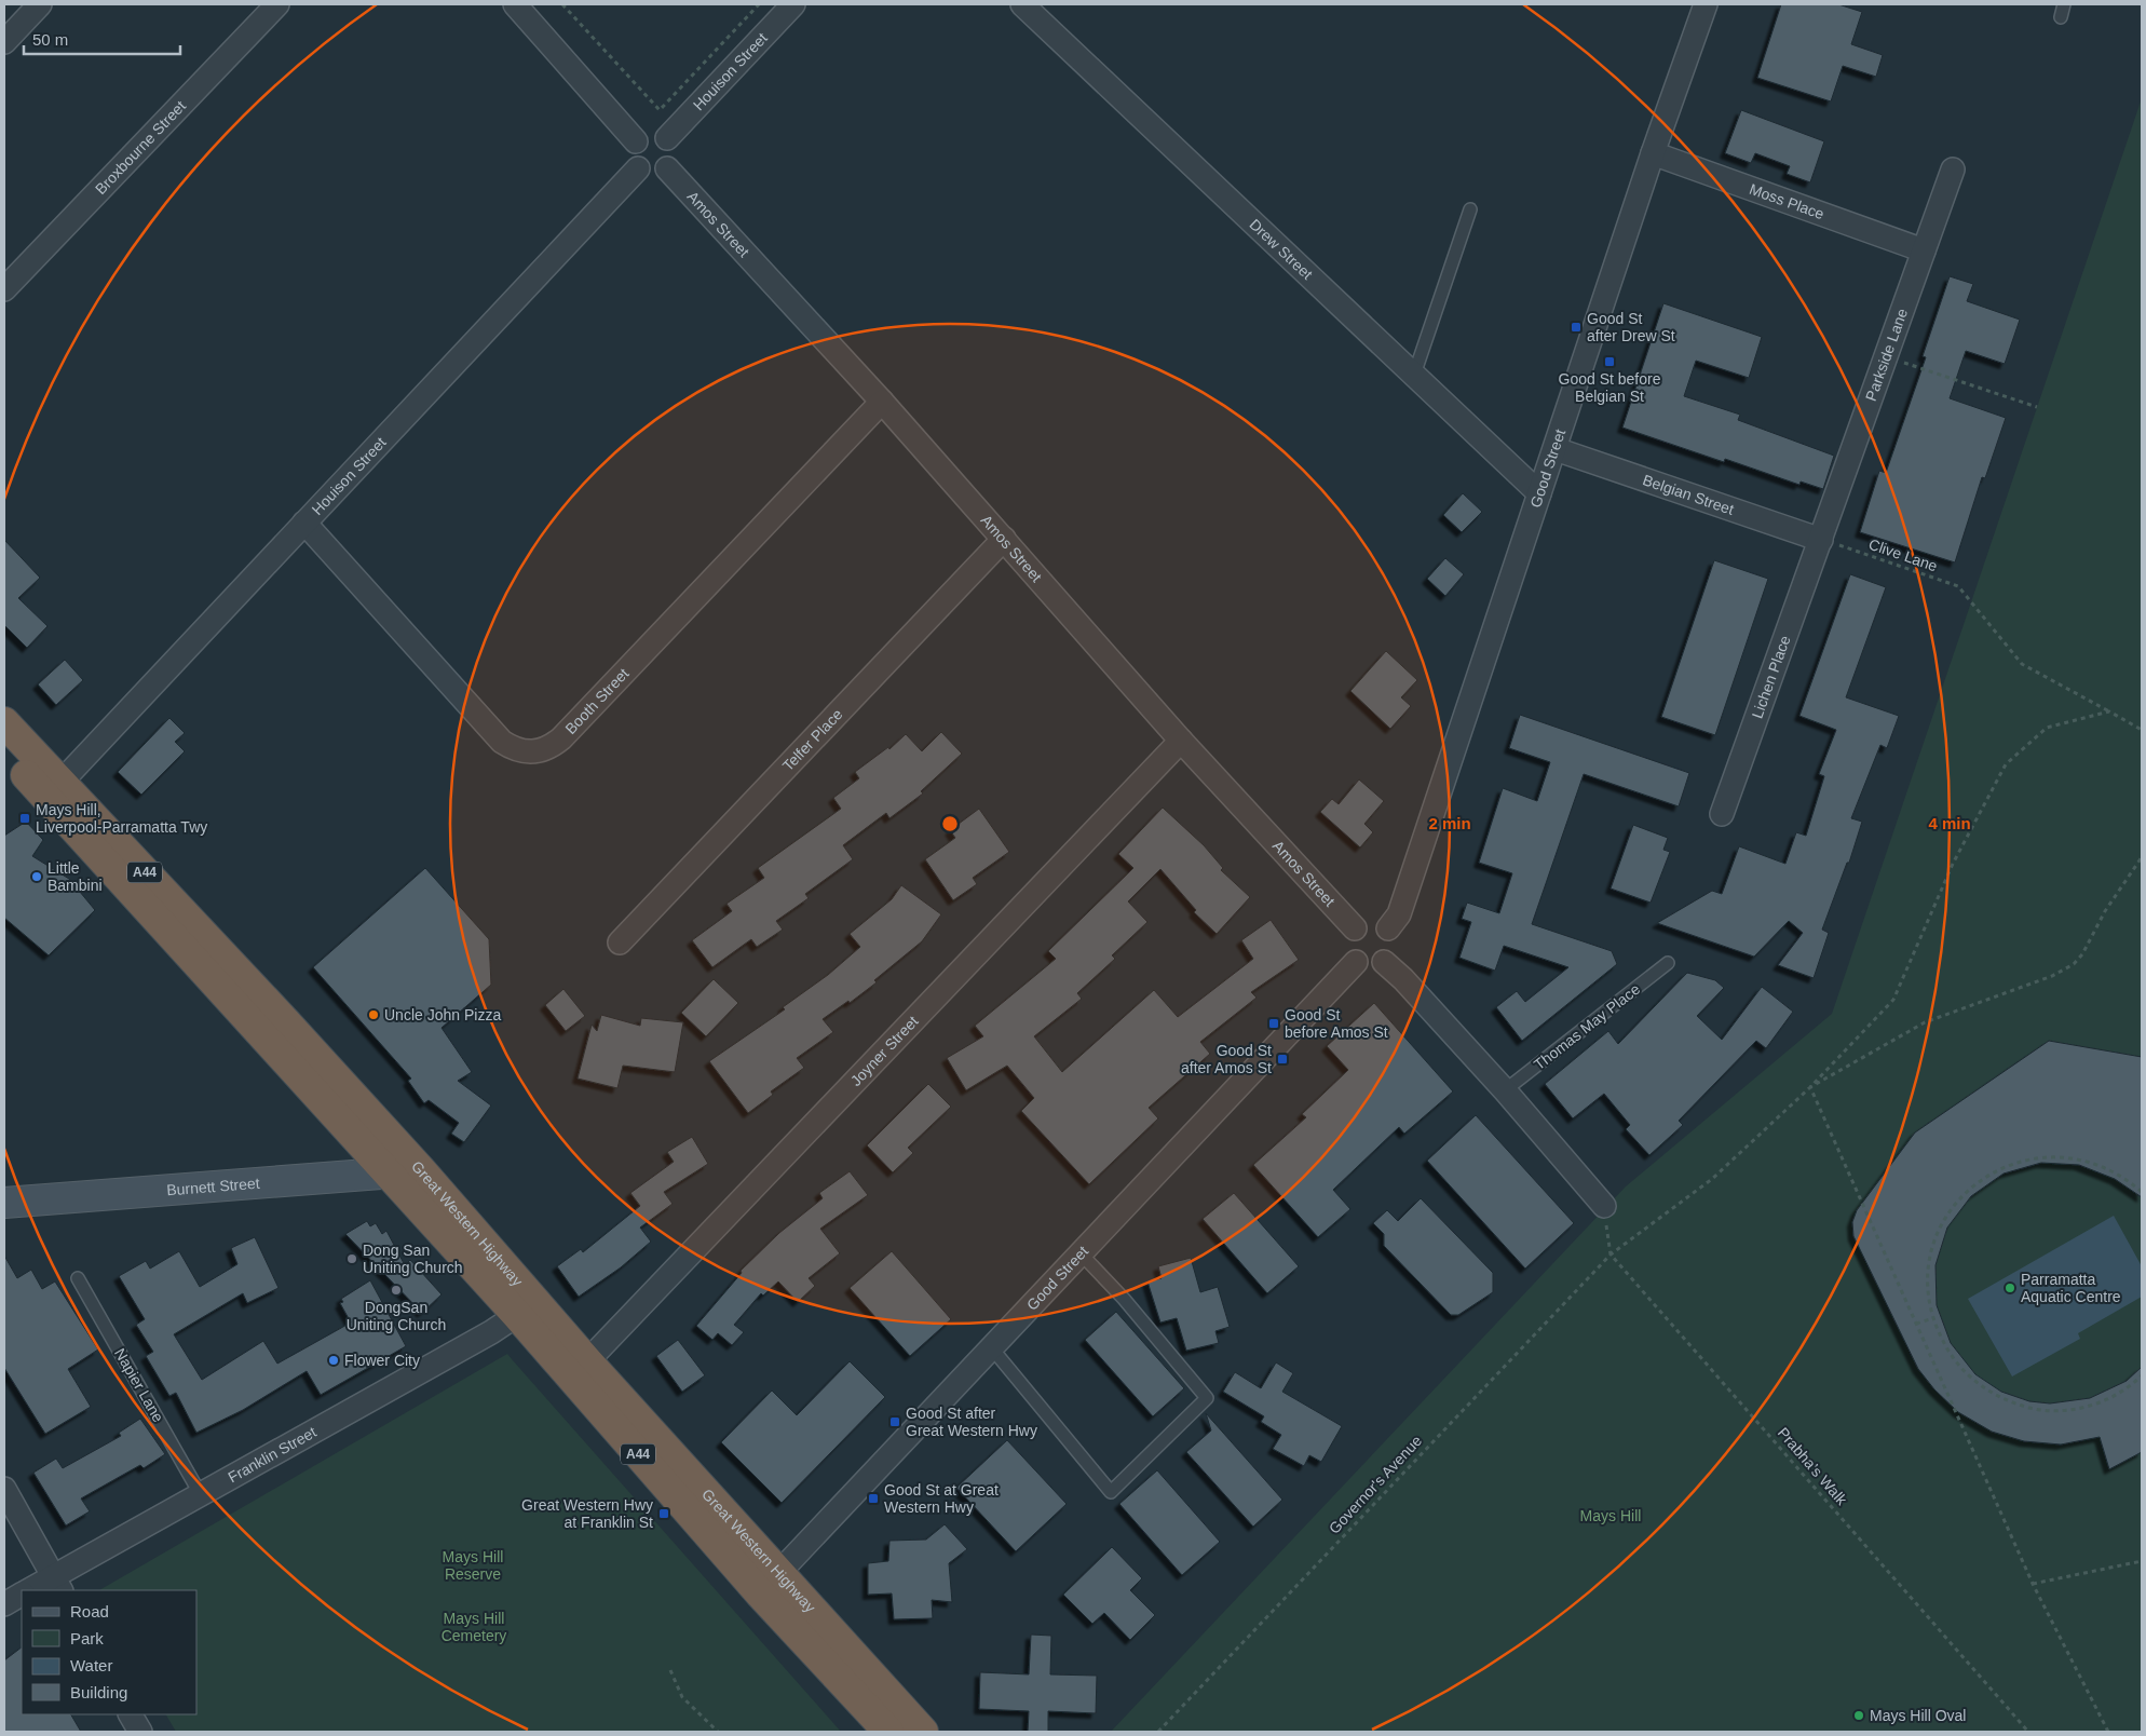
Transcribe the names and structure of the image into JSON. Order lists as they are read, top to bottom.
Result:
{
  "streets": {
    "highway": ["A44", "Great Western Highway"],
    "main road": ["Burnett Street"],
    "street": [
      "Houison Street",
      "Broxbourne Street",
      "Moss Place",
      "Amos Street",
      "Drew Street",
      "Parkside Lane",
      "Good Street",
      "Belgian Street",
      "Lichen Place",
      "Booth Street",
      "Telfer Place",
      "Joyner Street",
      "Franklin Street"
    ],
    "lane": ["Thomas May Place", "Napier Lane"],
    "path": ["Clive Lane", "Prabha’s Walk", "Governor's Avenue"]
  },
  "crossings": [
    ["Houison Street", "Amos Street"],
    ["Houison Street", "Booth Street"],
    ["Houison Street", "Great Western Highway"],
    ["Moss Place", "Parkside Lane"],
    ["Moss Place", "Good Street"],
    ["Amos Street", "Good Street"],
    ["Amos Street", "Booth Street"],
    ["Amos Street", "Telfer Place"],
    ["Amos Street", "Joyner Street"],
    ["Drew Street", "Good Street"],
    ["Parkside Lane", "Belgian Street"],
    ["Parkside Lane", "Clive Lane"],
    ["Parkside Lane", "Lichen Place"],
    ["Good Street", "Belgian Street"],
    ["Good Street", "Great Western Highway"],
    ["Belgian Street", "Clive Lane"],
    ["Belgian Street", "Lichen Place"],
    ["Clive Lane", "Lichen Place"],
    ["Joyner Street", "Great Western Highway"],
    ["Burnett Street", "Great Western Highway"],
    ["Great Western Highway", "Franklin Street"],
    ["Napier Lane", "Franklin Street"],
    ["Prabha’s Walk", "Governor's Avenue"]
  ],
  "parks": ["Mays Hill", "Mays Hill Reserve", "Mays Hill Cemetery"],
  "places": {
    "transit": [
      "Good St after Drew St",
      "Good St before Belgian St",
      "Mays Hill, Liverpool-Parramatta Twy",
      "Good St before Amos St",
      "Good St after Amos St",
      "Good St after Great Western Hwy",
      "Good St at Great Western Hwy",
      "Great Western Hwy at Franklin St"
    ],
    "other": [
      "Little Bambini",
      "Uncle John Pizza",
      "Dong San Uniting Church",
      "Parramatta Aquatic Centre",
      "DongSan Uniting Church",
      "Flower City",
      "Mays Hill Oval"
    ]
  },
  "legend": [
    "Road",
    "Park",
    "Water",
    "Building"
  ],
  "scale_bar": "50 m",
  "rings": ["2 min", "4 min"]
}
